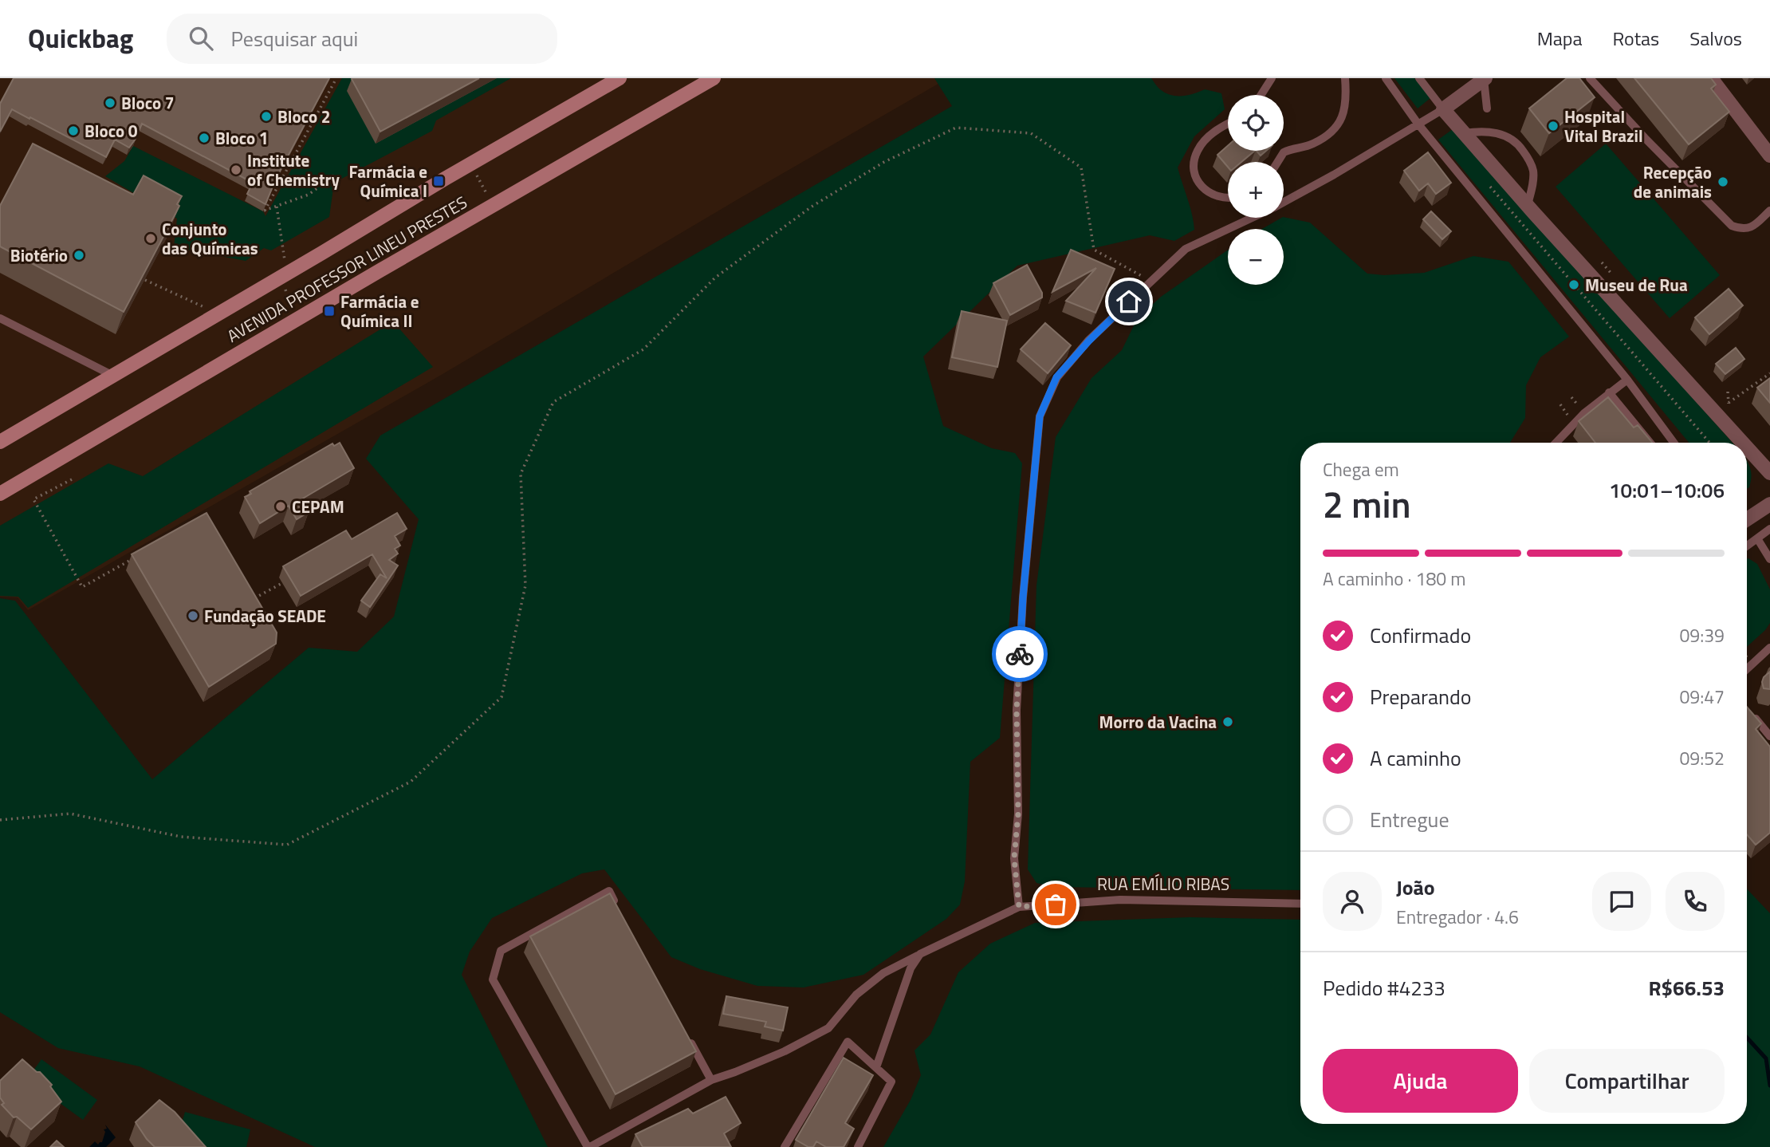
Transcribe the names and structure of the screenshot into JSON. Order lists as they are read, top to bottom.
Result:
{
  "streets": {
    "main road": ["AVENIDA PROFESSOR LINEU PRESTES"],
    "lane": ["RUA EMÍLIO RIBAS"]
  },
  "places": {
    "other": [
      "Bloco 7",
      "Bloco 2",
      "Hospital Vital Brazil",
      "Bloco 0",
      "Bloco 1",
      "Institute of Chemistry",
      "Recepção de animais",
      "Conjunto das Químicas",
      "Biotério",
      "Museu de Rua",
      "CEPAM",
      "Fundação SEADE",
      "Morro da Vacina"
    ],
    "transit": ["Farmácia e Química I", "Farmácia e Química II"]
  },
  "page": {
    "header": "Quickbag",
    "search": "Pesquisar aqui",
    "nav": ["Mapa", "Rotas", "Salvos"],
    "map_buttons": ["+", "−"],
    "heading": ["2 min", "Chega em", "10:01–10:06"],
    "panel": [
      "João",
      "Entregador · 4.6",
      "Pedido #4233",
      "R$66.53"
    ],
    "bar": "A caminho · 180 m",
    "list": [
      ["Confirmado", "09:39"],
      ["Preparando", "09:47"],
      ["A caminho", "09:52"],
      "Entregue"
    ],
    "buttons": ["Ajuda", "Compartilhar"]
  }
}
